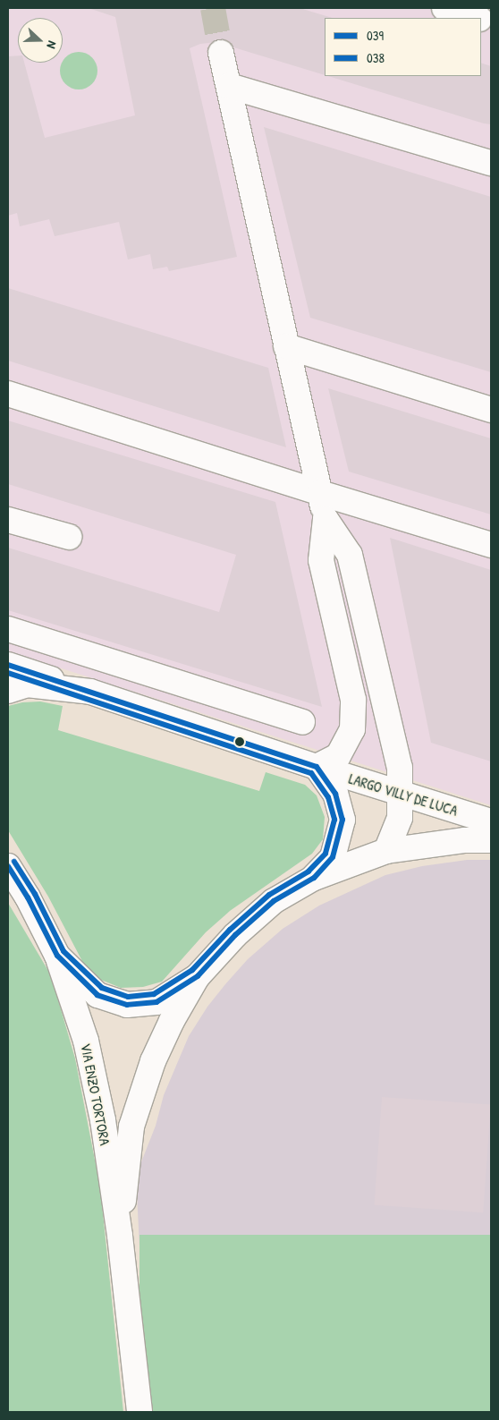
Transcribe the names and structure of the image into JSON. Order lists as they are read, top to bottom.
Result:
{
  "streets": {
    "street": ["LARGO VILLY DE LUCA", "VIA ENZO TORTORA"]
  },
  "crossings": [
    ["LARGO VILLY DE LUCA", "VIA ENZO TORTORA"]
  ],
  "lines": ["transit line 039", "transit line 038"],
  "legend": ["039", "038"],
  "north": "right"
}
